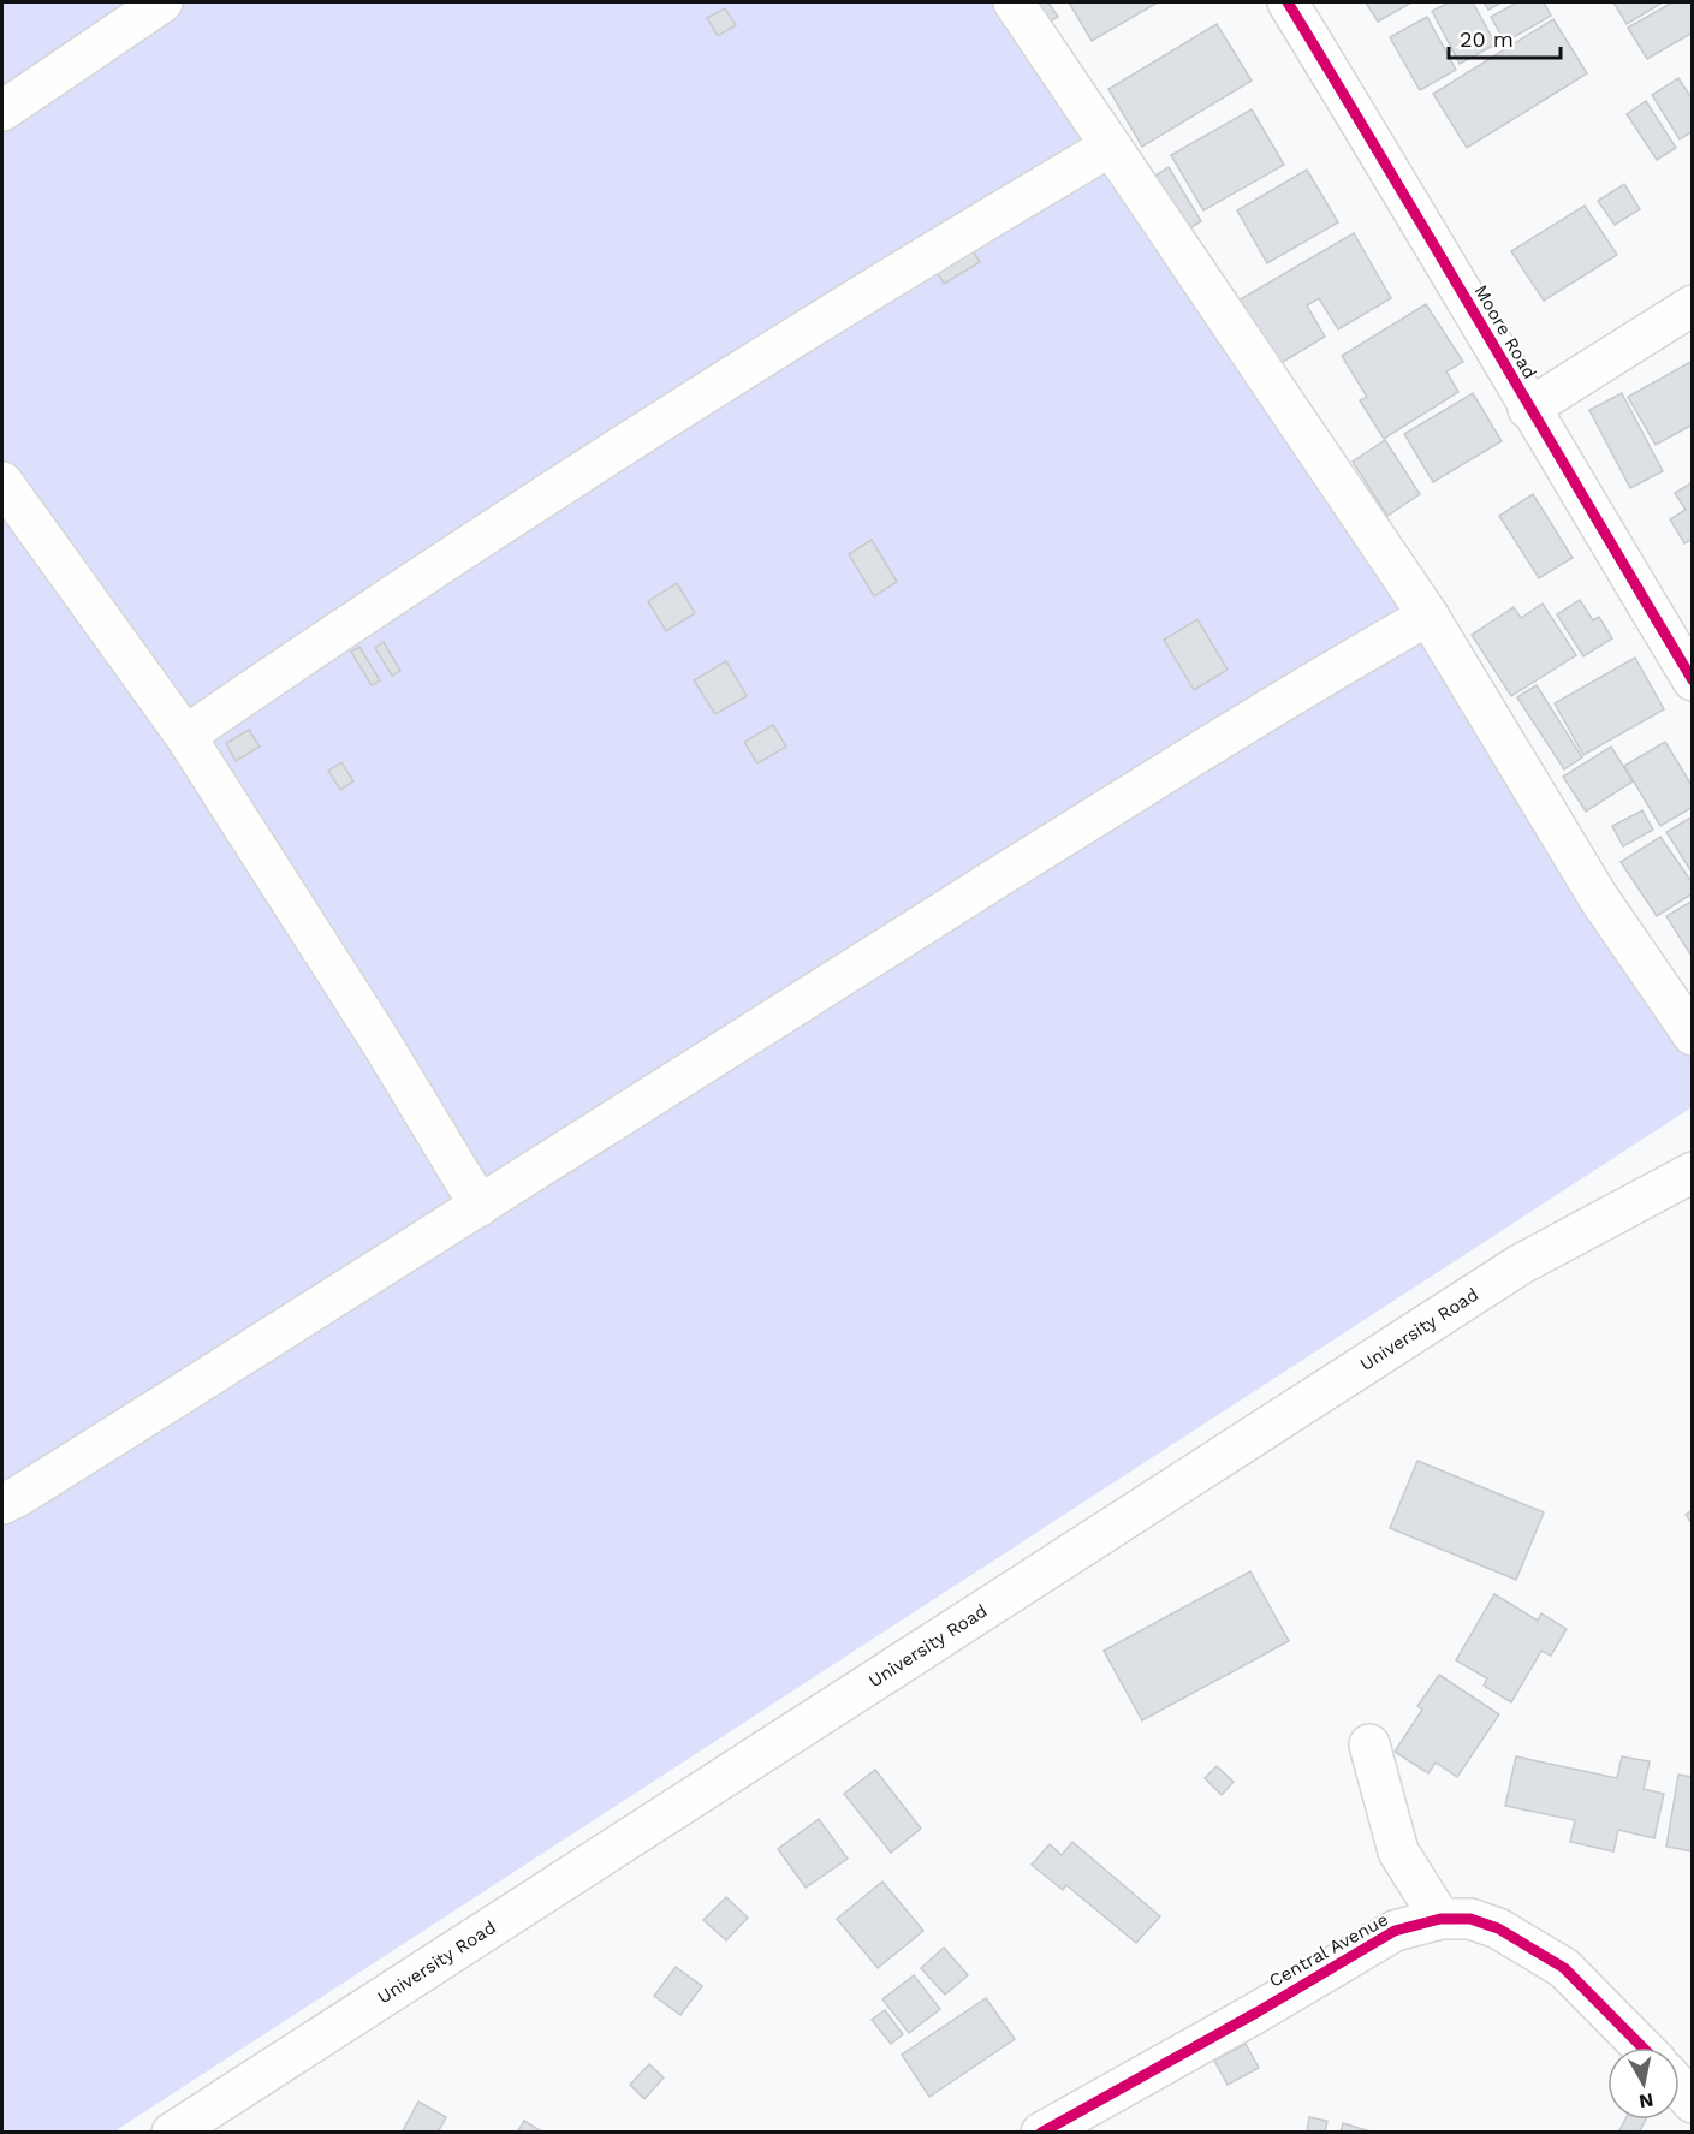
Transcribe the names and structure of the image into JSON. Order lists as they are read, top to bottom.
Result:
{
  "streets": {
    "street": ["Moore Road", "University Road", "Central Avenue"]
  },
  "scale_bar": "20 m",
  "north": "bottom"
}
